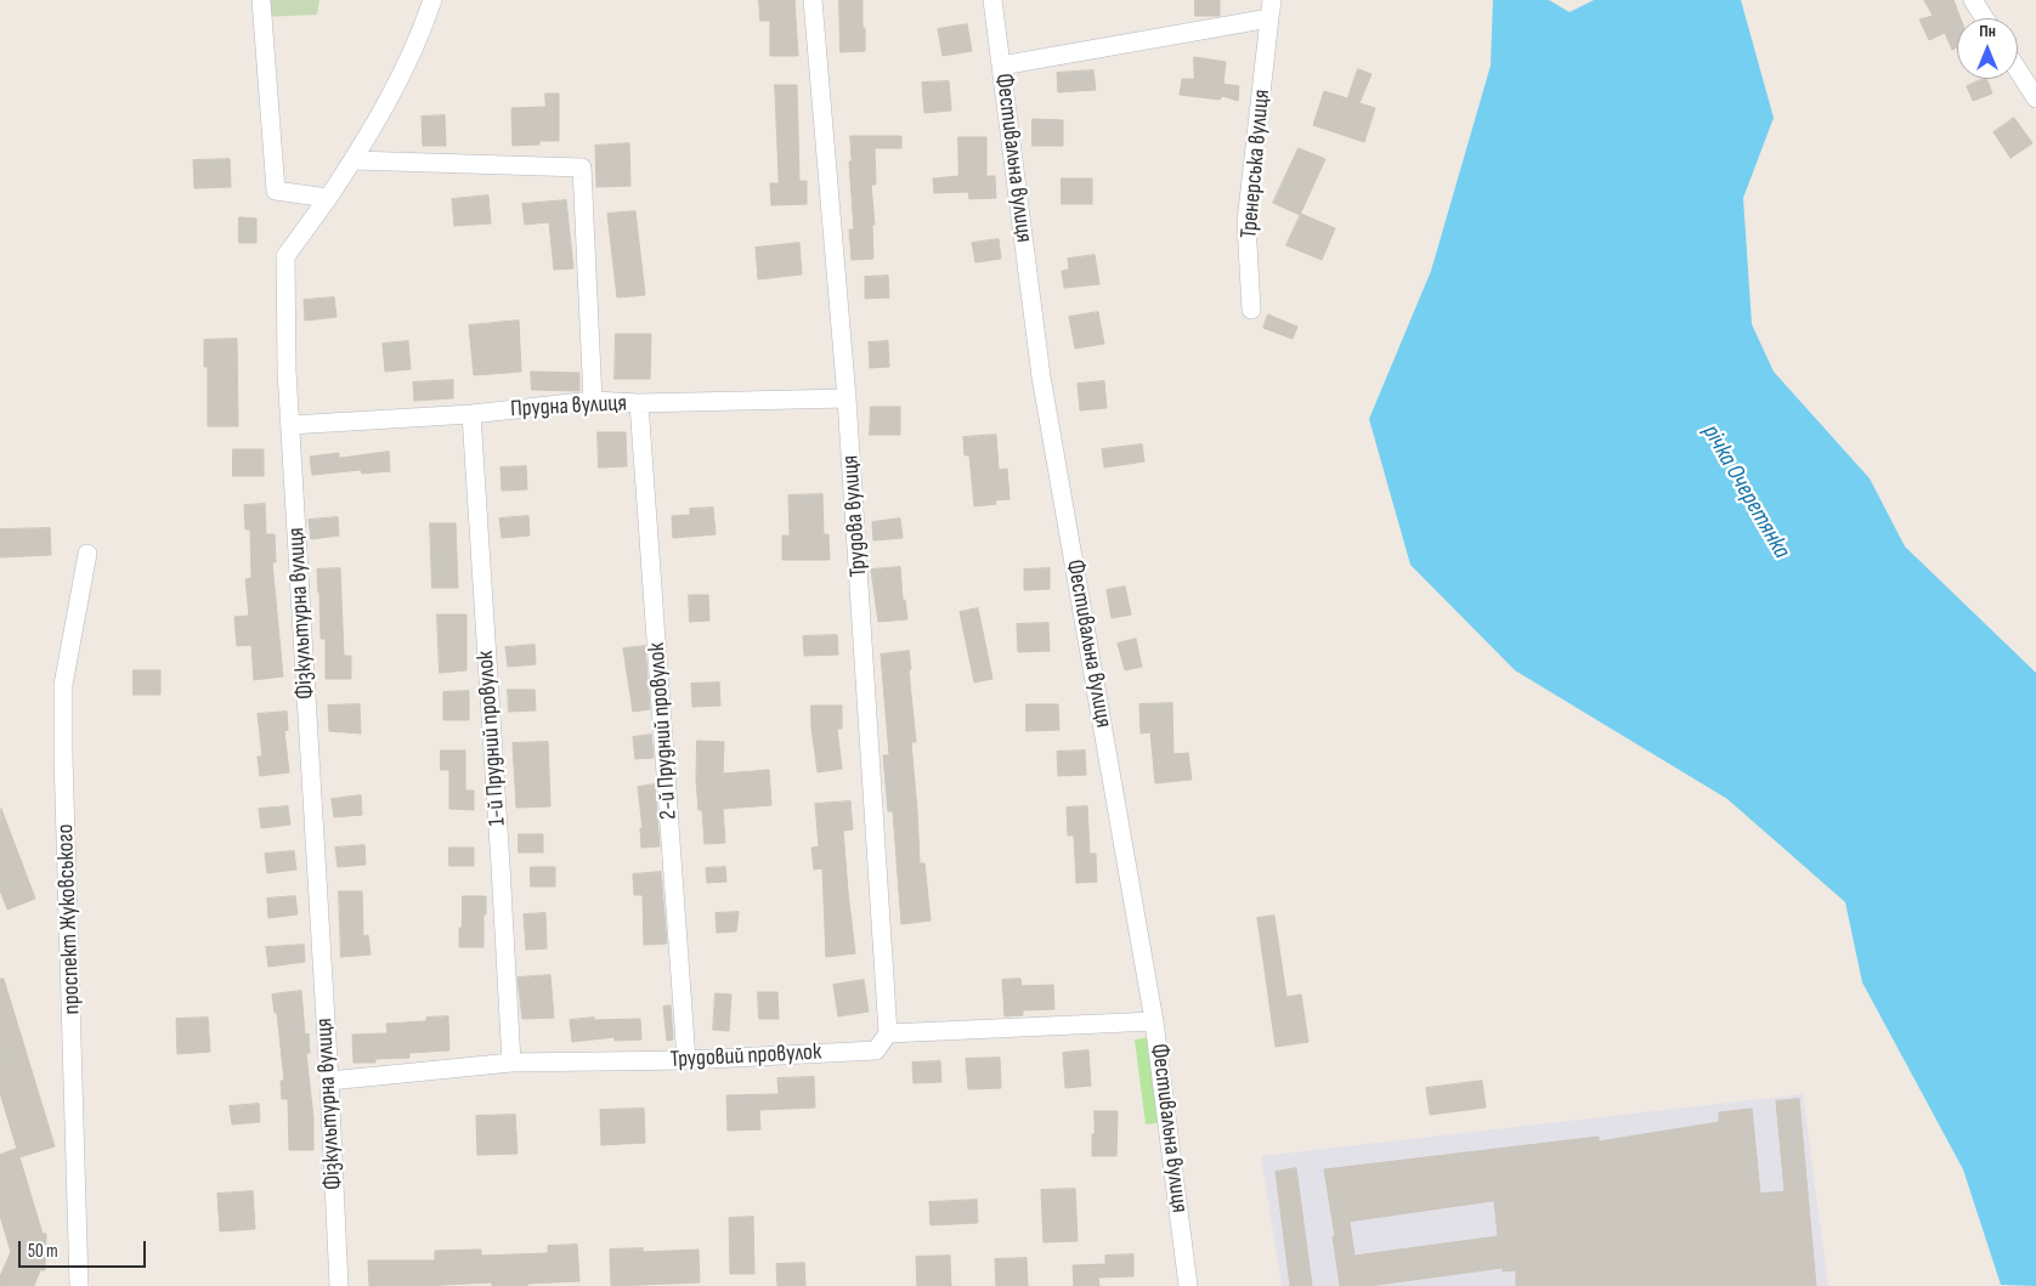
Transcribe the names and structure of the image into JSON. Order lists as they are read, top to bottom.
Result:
{
  "streets": {
    "street": [
      "Фестивальна вулиця",
      "Тренерська вулиця",
      "Прудна вулиця",
      "Трудова вулиця",
      "Фізкультурна вулиця",
      "2-й Прудний провулок",
      "1-й Прудний провулок",
      "проспект Жуковського",
      "Трудовий провулок"
    ]
  },
  "crossings": [
    ["Фестивальна вулиця", "Тренерська вулиця"],
    ["Прудна вулиця", "Трудова вулиця"],
    ["Прудна вулиця", "Фізкультурна вулиця"],
    ["Прудна вулиця", "2-й Прудний провулок"],
    ["Прудна вулиця", "1-й Прудний провулок"],
    ["Трудова вулиця", "Трудовий провулок"],
    ["Фізкультурна вулиця", "Трудовий провулок"],
    ["2-й Прудний провулок", "Трудовий провулок"],
    ["1-й Прудний провулок", "Трудовий провулок"]
  ],
  "water": ["річка Очеретянка"],
  "scale_bar": "50 m",
  "north": "top"
}
